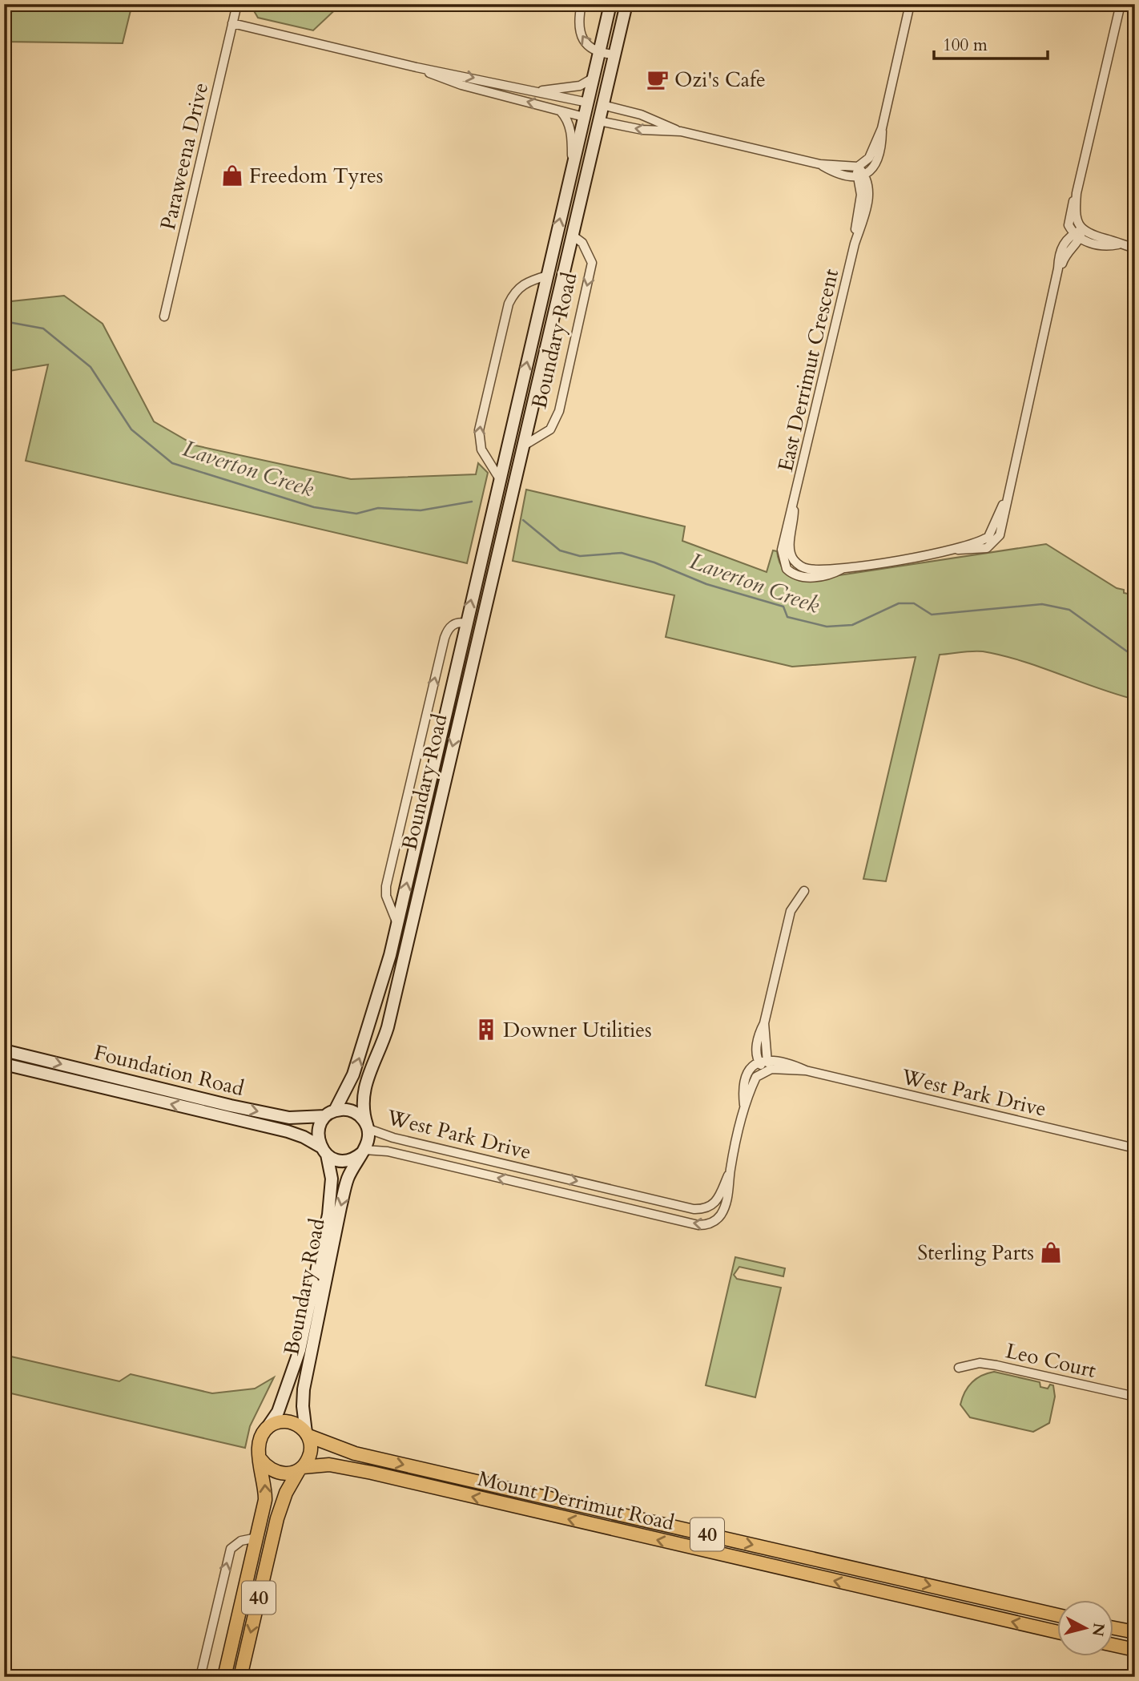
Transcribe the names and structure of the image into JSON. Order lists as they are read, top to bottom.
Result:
{
  "streets": {
    "main road": [
      "Boundary Road",
      "Foundation Road",
      "Mount Derrimut Road",
      "40"
    ],
    "street": [
      "Paraweena Drive",
      "East Derrimut Crescent",
      "West Park Drive",
      "Leo Court"
    ]
  },
  "crossings": [
    ["Boundary Road", "Foundation Road"],
    ["Boundary Road", "West Park Drive"],
    ["Boundary Road", "Mount Derrimut Road"],
    ["Boundary Road", "40"],
    ["Foundation Road", "West Park Drive"],
    ["Mount Derrimut Road", "40"]
  ],
  "water": ["Laverton Creek"],
  "places": {
    "cafe": ["Ozi's Cafe"],
    "shop": ["Freedom Tyres", "Sterling Parts"],
    "building": ["Downer Utilities"]
  },
  "scale_bar": "100 m",
  "north": "right"
}
